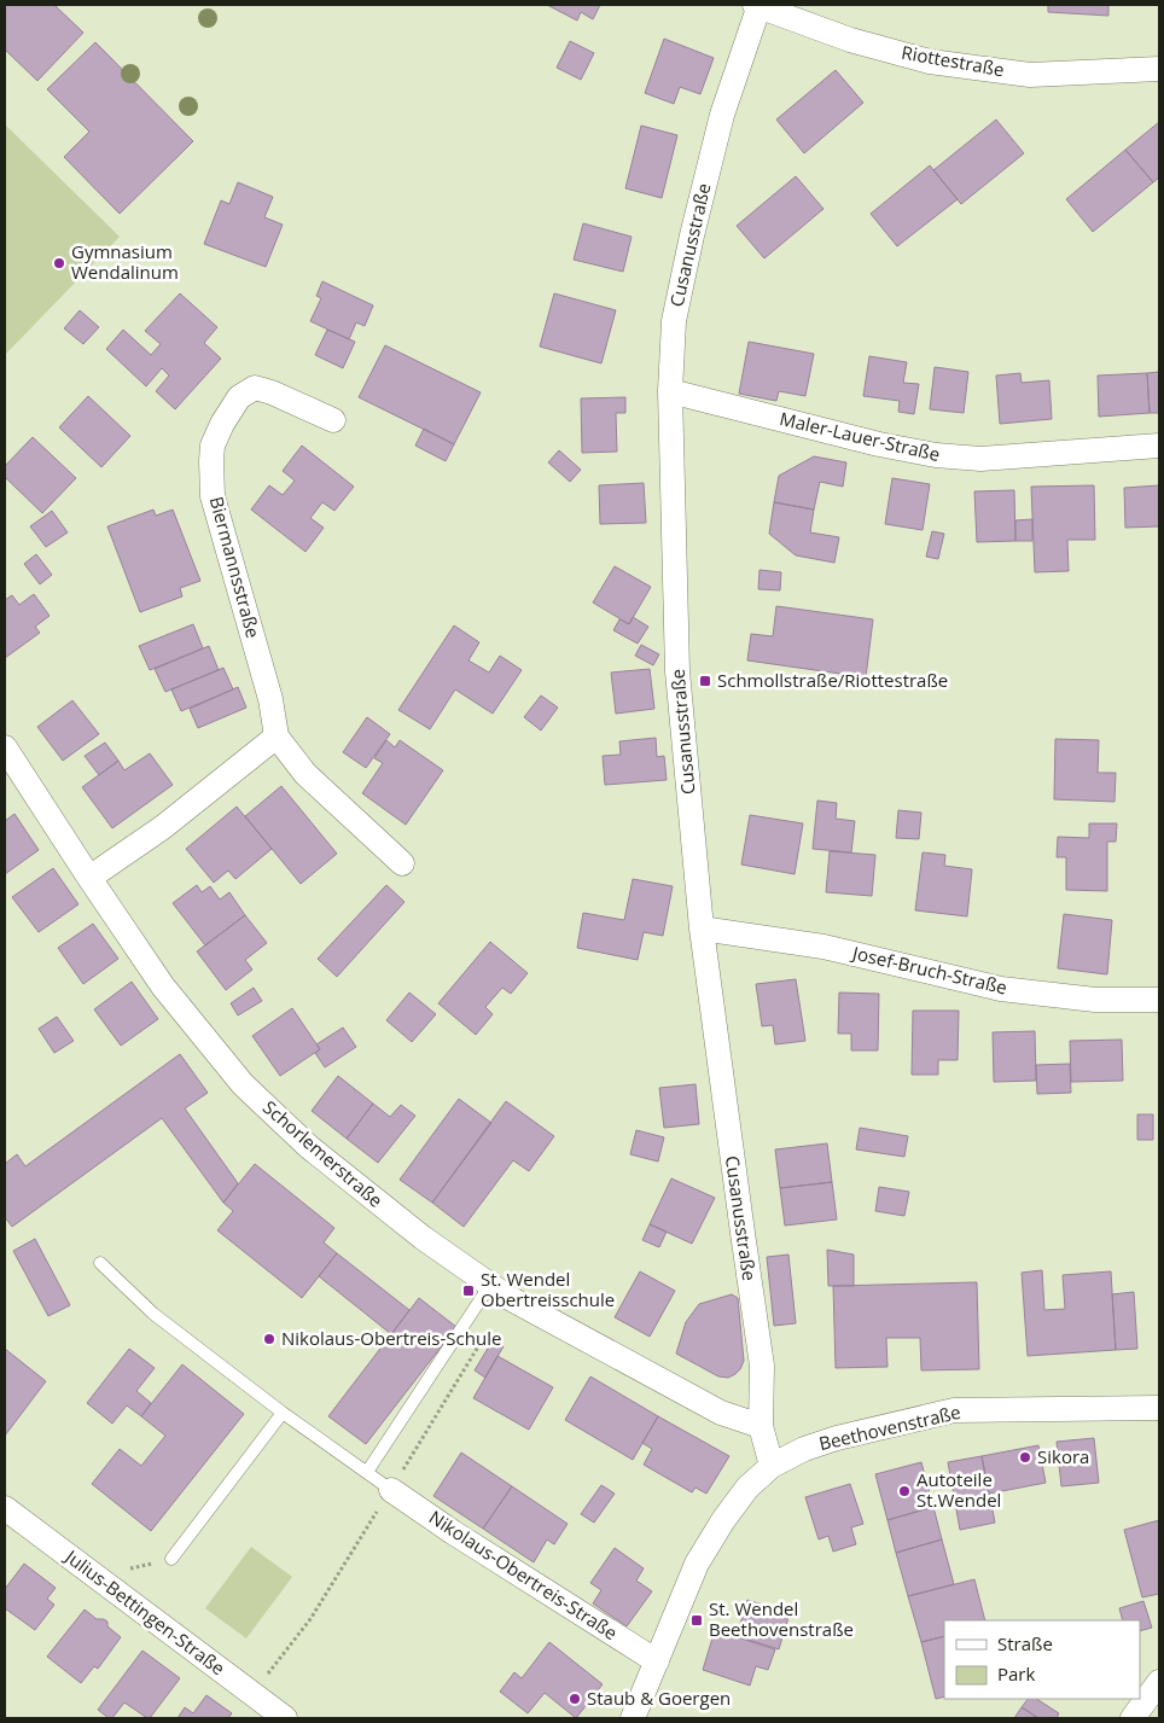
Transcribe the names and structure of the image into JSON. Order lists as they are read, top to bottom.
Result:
{
  "streets": {
    "street": [
      "Riottestraße",
      "Cusanusstraße",
      "Maler-Lauer-Straße",
      "Biermannsstraße",
      "Josef-Bruch-Straße",
      "Schorlemerstraße",
      "Beethovenstraße",
      "Nikolaus-Obertreis-Straße",
      "Julius-Bettingen-Straße"
    ]
  },
  "crossings": [
    ["Riottestraße", "Cusanusstraße"],
    ["Cusanusstraße", "Maler-Lauer-Straße"],
    ["Cusanusstraße", "Josef-Bruch-Straße"],
    ["Cusanusstraße", "Schorlemerstraße"],
    ["Cusanusstraße", "Beethovenstraße"],
    ["Beethovenstraße", "Nikolaus-Obertreis-Straße"]
  ],
  "places": {
    "other": [
      "Gymnasium Wendalinum",
      "Nikolaus-Obertreis-Schule",
      "Sikora",
      "Autoteile St.Wendel",
      "Staub & Goergen"
    ],
    "transit": ["Schmollstraße/Riottestraße", "St. Wendel Obertreisschule", "St. Wendel Beethovenstraße"]
  },
  "legend": ["Straße", "Park"]
}
